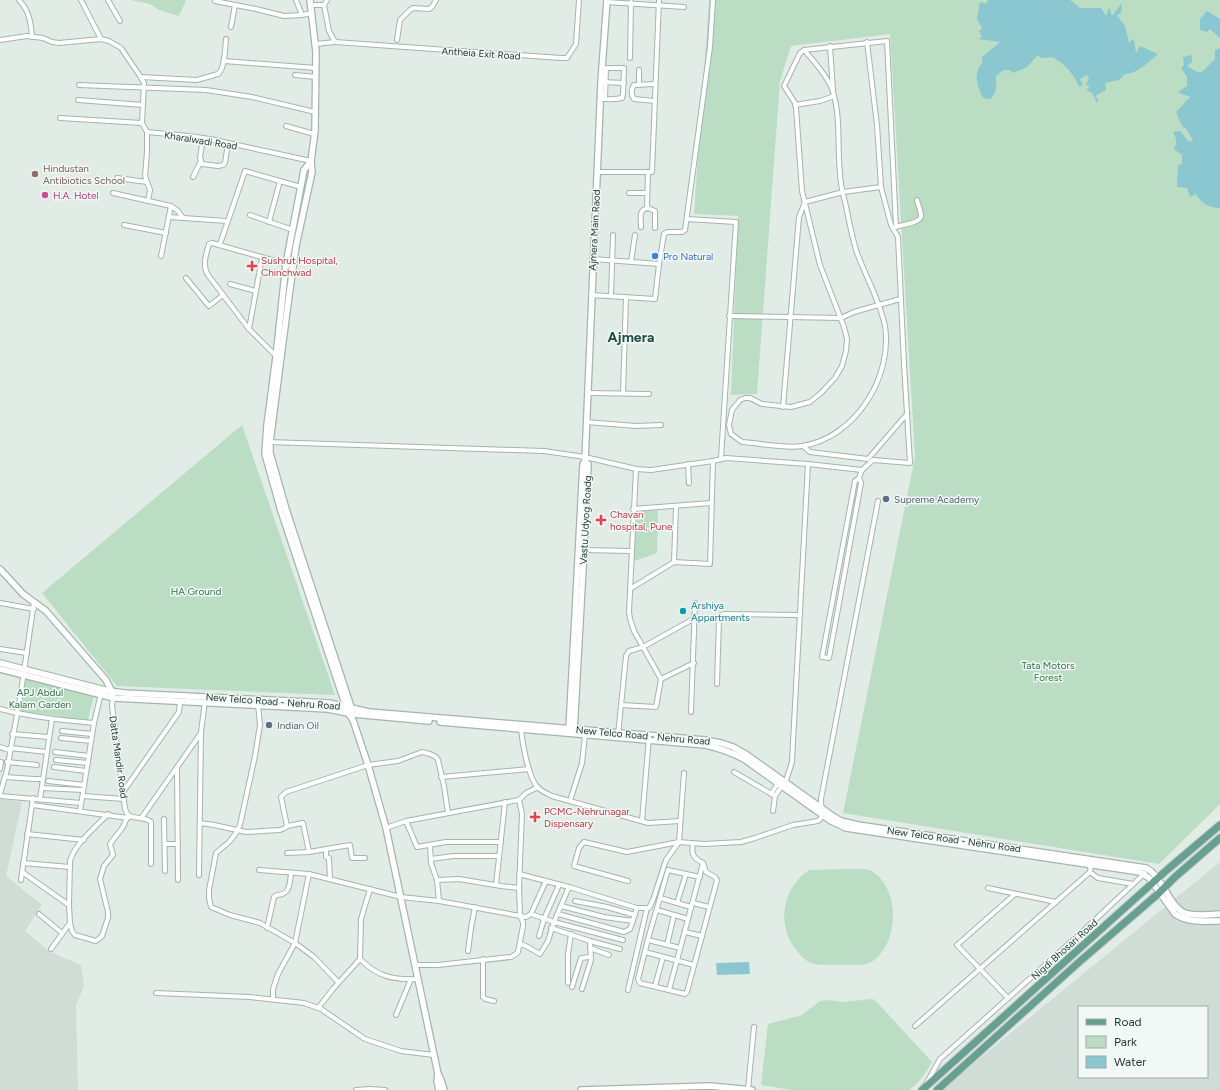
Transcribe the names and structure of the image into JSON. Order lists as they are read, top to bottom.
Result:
{
  "streets": {
    "main road": ["Nigdi Bhosari Road"],
    "street": [
      "Antheia Exit Road",
      "Kharalwadi Road",
      "Ajmera Main Raod",
      "Vastu Udyog Roadg",
      "New Telco Road - Nehru Road",
      "Datta Mandir Road"
    ]
  },
  "crossings": [
    ["Ajmera Main Raod", "Vastu Udyog Roadg"],
    ["Vastu Udyog Roadg", "New Telco Road - Nehru Road"],
    ["New Telco Road - Nehru Road", "Datta Mandir Road"],
    ["New Telco Road - Nehru Road", "Nigdi Bhosari Road"]
  ],
  "districts": ["Ajmera"],
  "parks": ["HA Ground", "Tata Motors Forest", "APJ Abdul Kalam Garden"],
  "places": {
    "other": [
      "Hindustan Antibiotics School",
      "H.A. Hotel",
      "Pro Natural",
      "Supreme Academy",
      "Arshiya Appartments",
      "Indian Oil"
    ],
    "health": ["Sushrut Hospital, Chinchwad", "Chavan hospital, Pune", "PCMC-Nehrunagar Dispensary"]
  },
  "legend": ["Road", "Park", "Water"]
}
